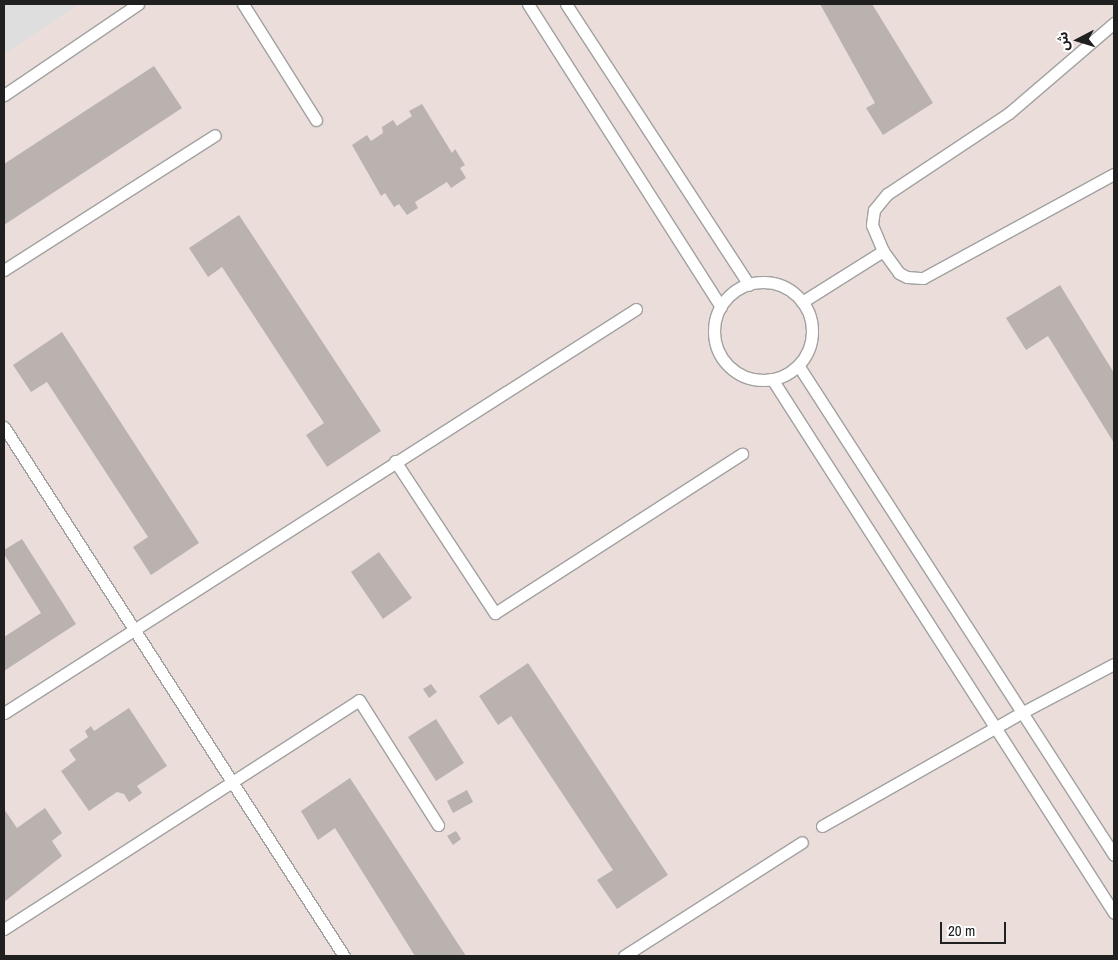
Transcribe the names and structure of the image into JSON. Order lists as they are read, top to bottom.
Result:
{
  "scale_bar": "20 m",
  "north": "left"
}
